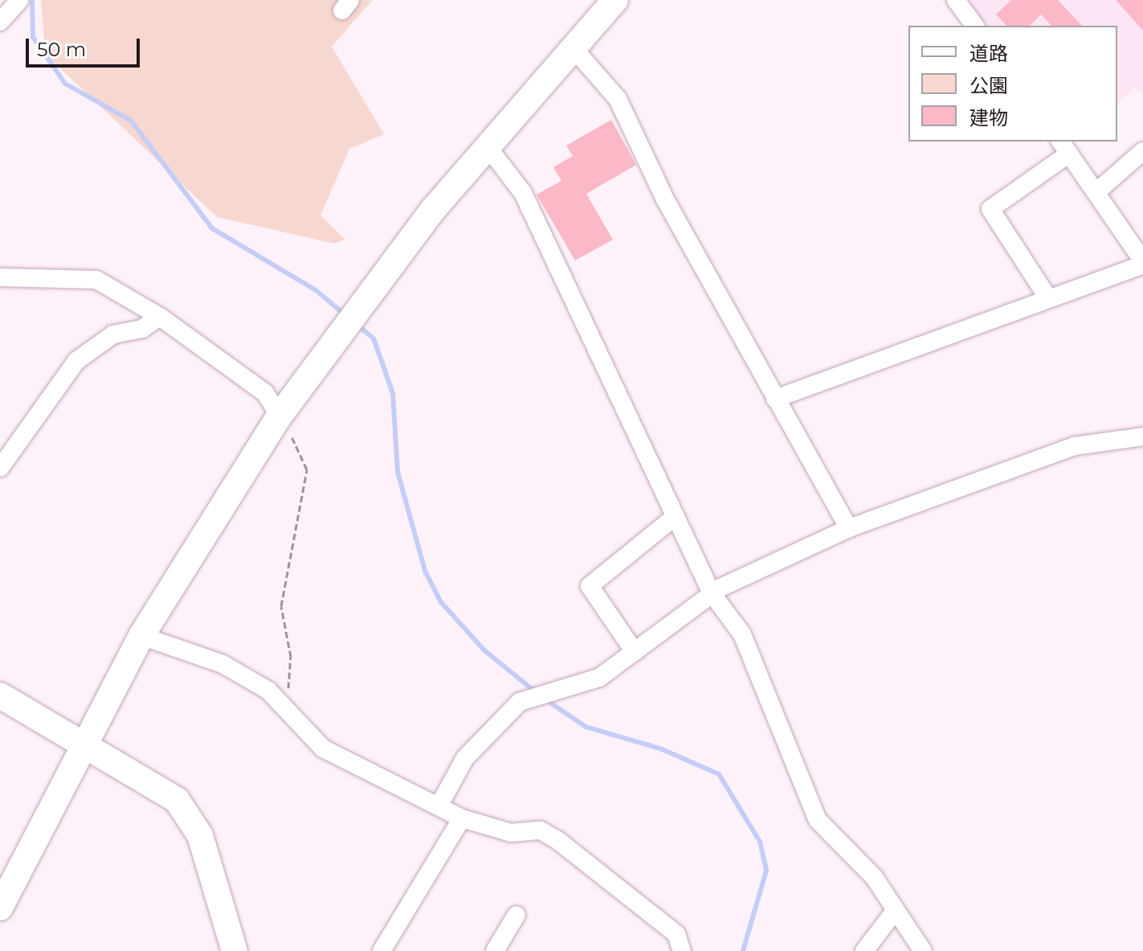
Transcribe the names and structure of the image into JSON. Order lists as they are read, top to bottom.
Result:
{
  "legend": ["道路", "公園", "建物"],
  "scale_bar": "50 m"
}
